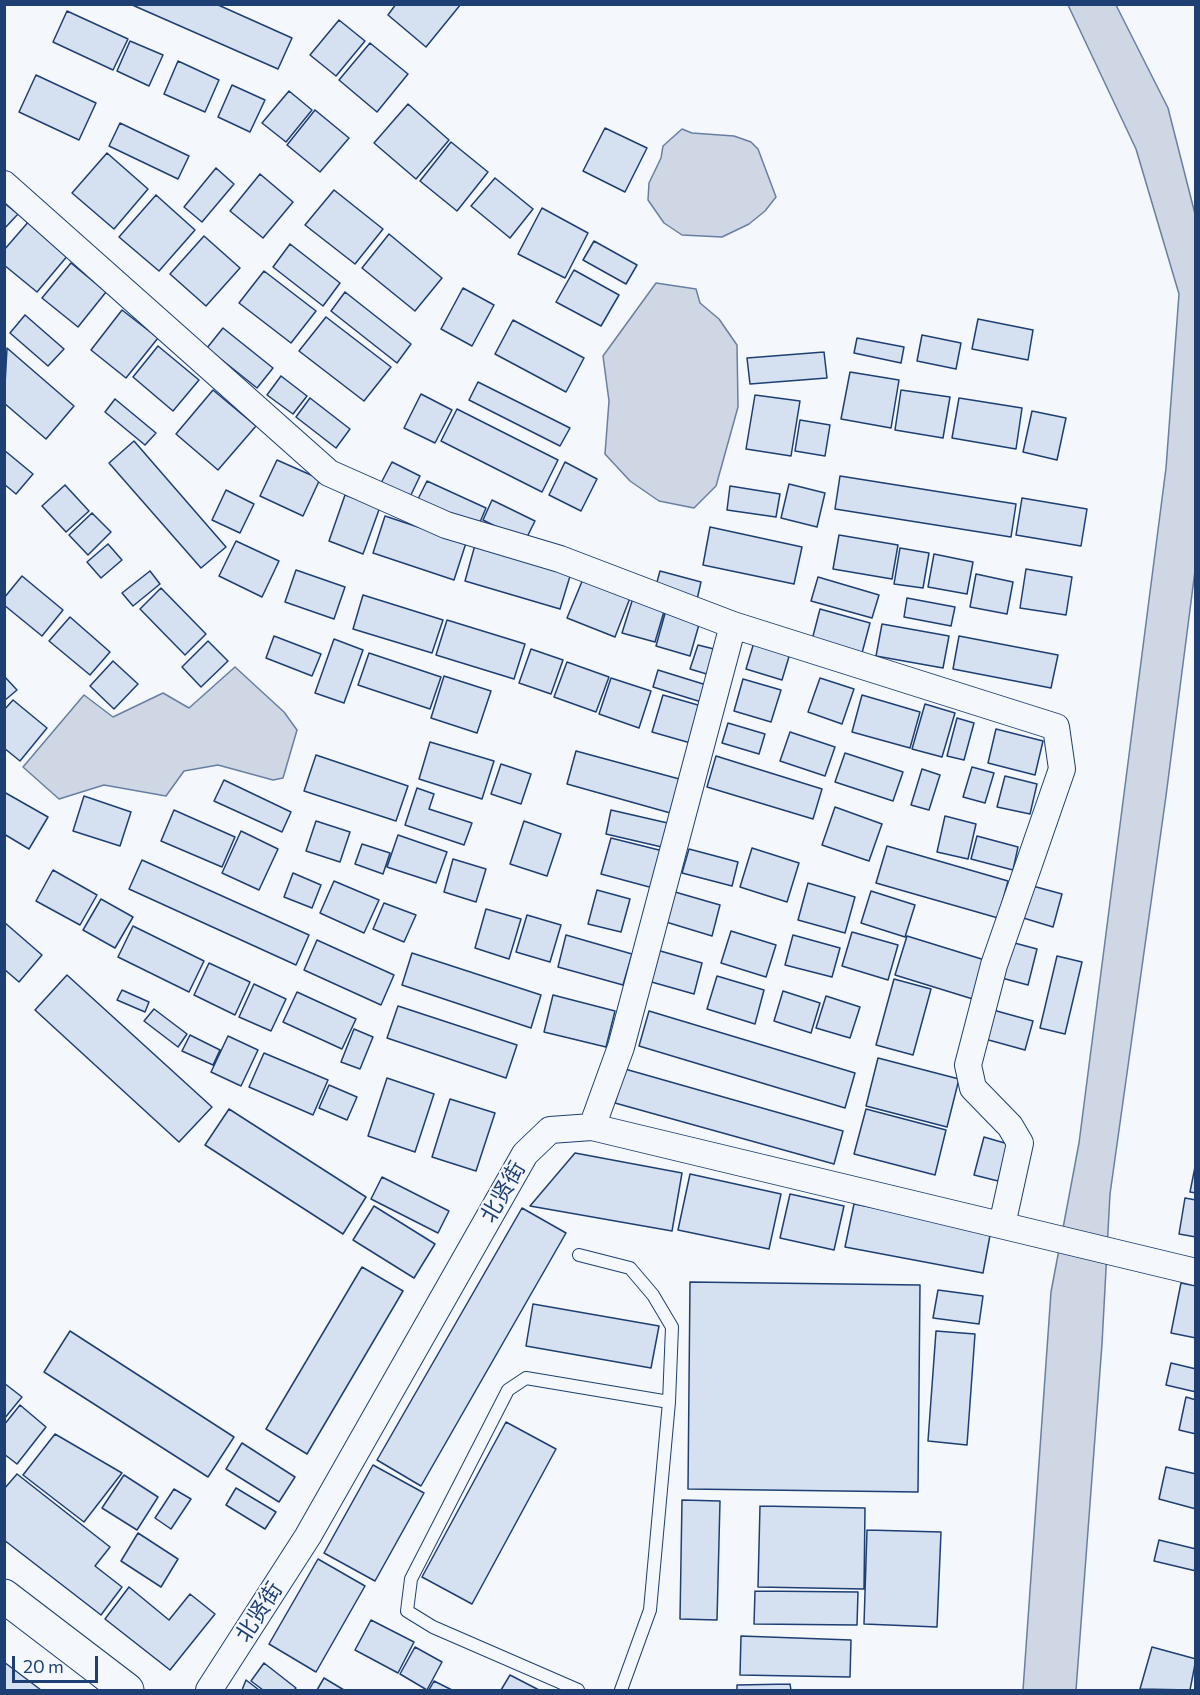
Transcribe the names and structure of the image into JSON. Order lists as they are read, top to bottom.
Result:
{
  "streets": {
    "street": ["北贤街"]
  },
  "scale_bar": "20 m"
}
